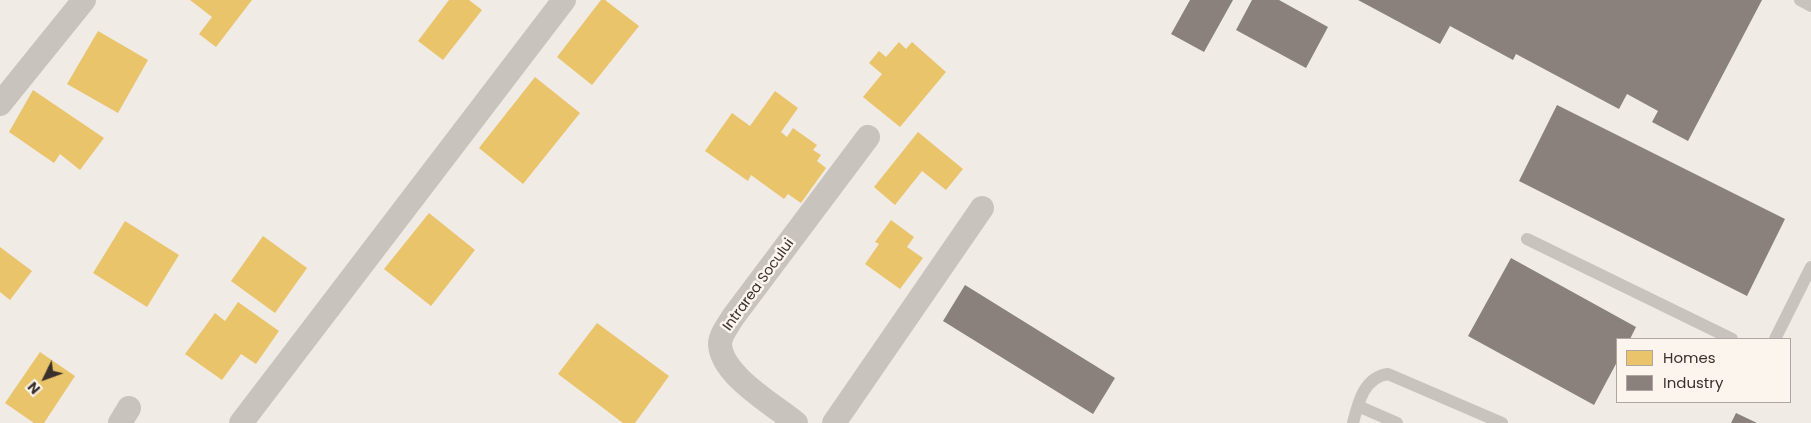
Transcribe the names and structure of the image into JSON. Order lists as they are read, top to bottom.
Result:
{
  "streets": {
    "street": ["Intrarea Socului"]
  },
  "legend": ["Homes", "Industry"],
  "north": "bottom left"
}
